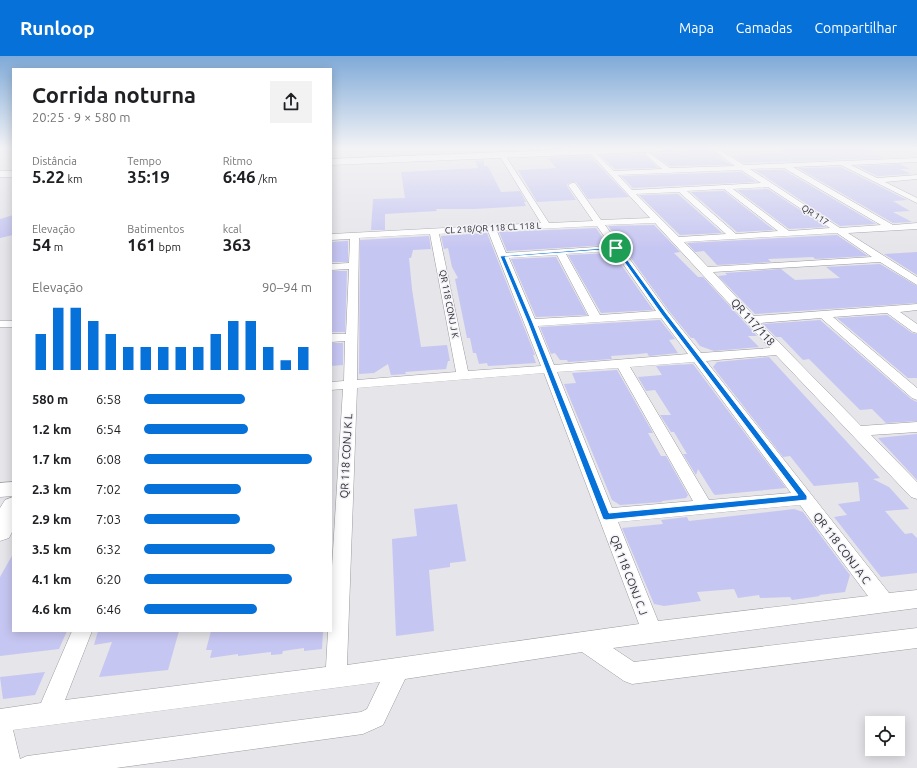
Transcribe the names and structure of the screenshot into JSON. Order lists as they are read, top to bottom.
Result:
{
  "streets": {
    "street": [
      "QR 117",
      "CL 218/QR 118 CL 118 L",
      "QR 118 CONJ J K",
      "QR 117/118",
      "QR 118 CONJ K L",
      "QR 118 CONJ A C",
      "QR 118 CONJ C J"
    ]
  },
  "crossings": [
    ["CL 218/QR 118 CL 118 L", "QR 118 CONJ J K"],
    ["CL 218/QR 118 CL 118 L", "QR 117/118"],
    ["CL 218/QR 118 CL 118 L", "QR 118 CONJ K L"],
    ["CL 218/QR 118 CL 118 L", "QR 118 CONJ A C"],
    ["CL 218/QR 118 CL 118 L", "QR 118 CONJ C J"]
  ],
  "page": {
    "header": "Runloop",
    "nav": ["Mapa", "Camadas", "Compartilhar"],
    "heading": ["Corrida noturna", "20:25 · 9 × 580 m"],
    "stats": [
      ["Distância", "5.22 km"],
      ["Tempo", "35:19"],
      ["Ritmo", "6:46 /km"],
      ["Elevação", "54 m"],
      ["Batimentos", "161 bpm"],
      ["kcal", "363"]
    ],
    "chart": ["Elevação", "90–94 m"],
    "list": [
      {
        "name": "580 m",
        "note": "6:58"
      },
      {
        "name": "1.2 km",
        "note": "6:54"
      },
      {
        "name": "1.7 km",
        "note": "6:08"
      },
      {
        "name": "2.3 km",
        "note": "7:02"
      },
      {
        "name": "2.9 km",
        "note": "7:03"
      },
      {
        "name": "3.5 km",
        "note": "6:32"
      },
      {
        "name": "4.1 km",
        "note": "6:20"
      },
      {
        "name": "4.6 km",
        "note": "6:46"
      }
    ]
  }
}
